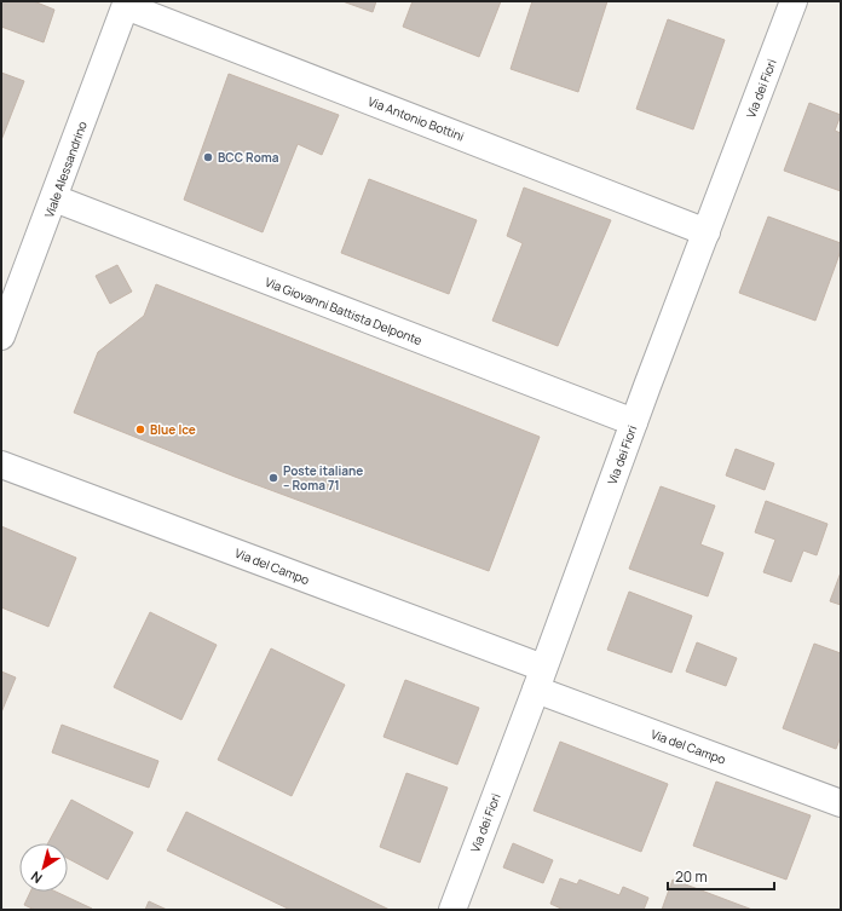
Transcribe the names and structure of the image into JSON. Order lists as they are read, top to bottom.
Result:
{
  "streets": {
    "street": [
      "Via dei Fiori",
      "Via Antonio Bottini",
      "Viale Alessandrino",
      "Via Giovanni Battista Delponte",
      "Via del Campo"
    ]
  },
  "crossings": [
    ["Via dei Fiori", "Via Antonio Bottini"],
    ["Via dei Fiori", "Via Giovanni Battista Delponte"],
    ["Via dei Fiori", "Via del Campo"],
    ["Via Antonio Bottini", "Viale Alessandrino"],
    ["Viale Alessandrino", "Via Giovanni Battista Delponte"]
  ],
  "places": ["BCC Roma", "Blue Ice", "Poste italiane – Roma 71"],
  "scale_bar": "20 m",
  "north": "bottom left"
}
